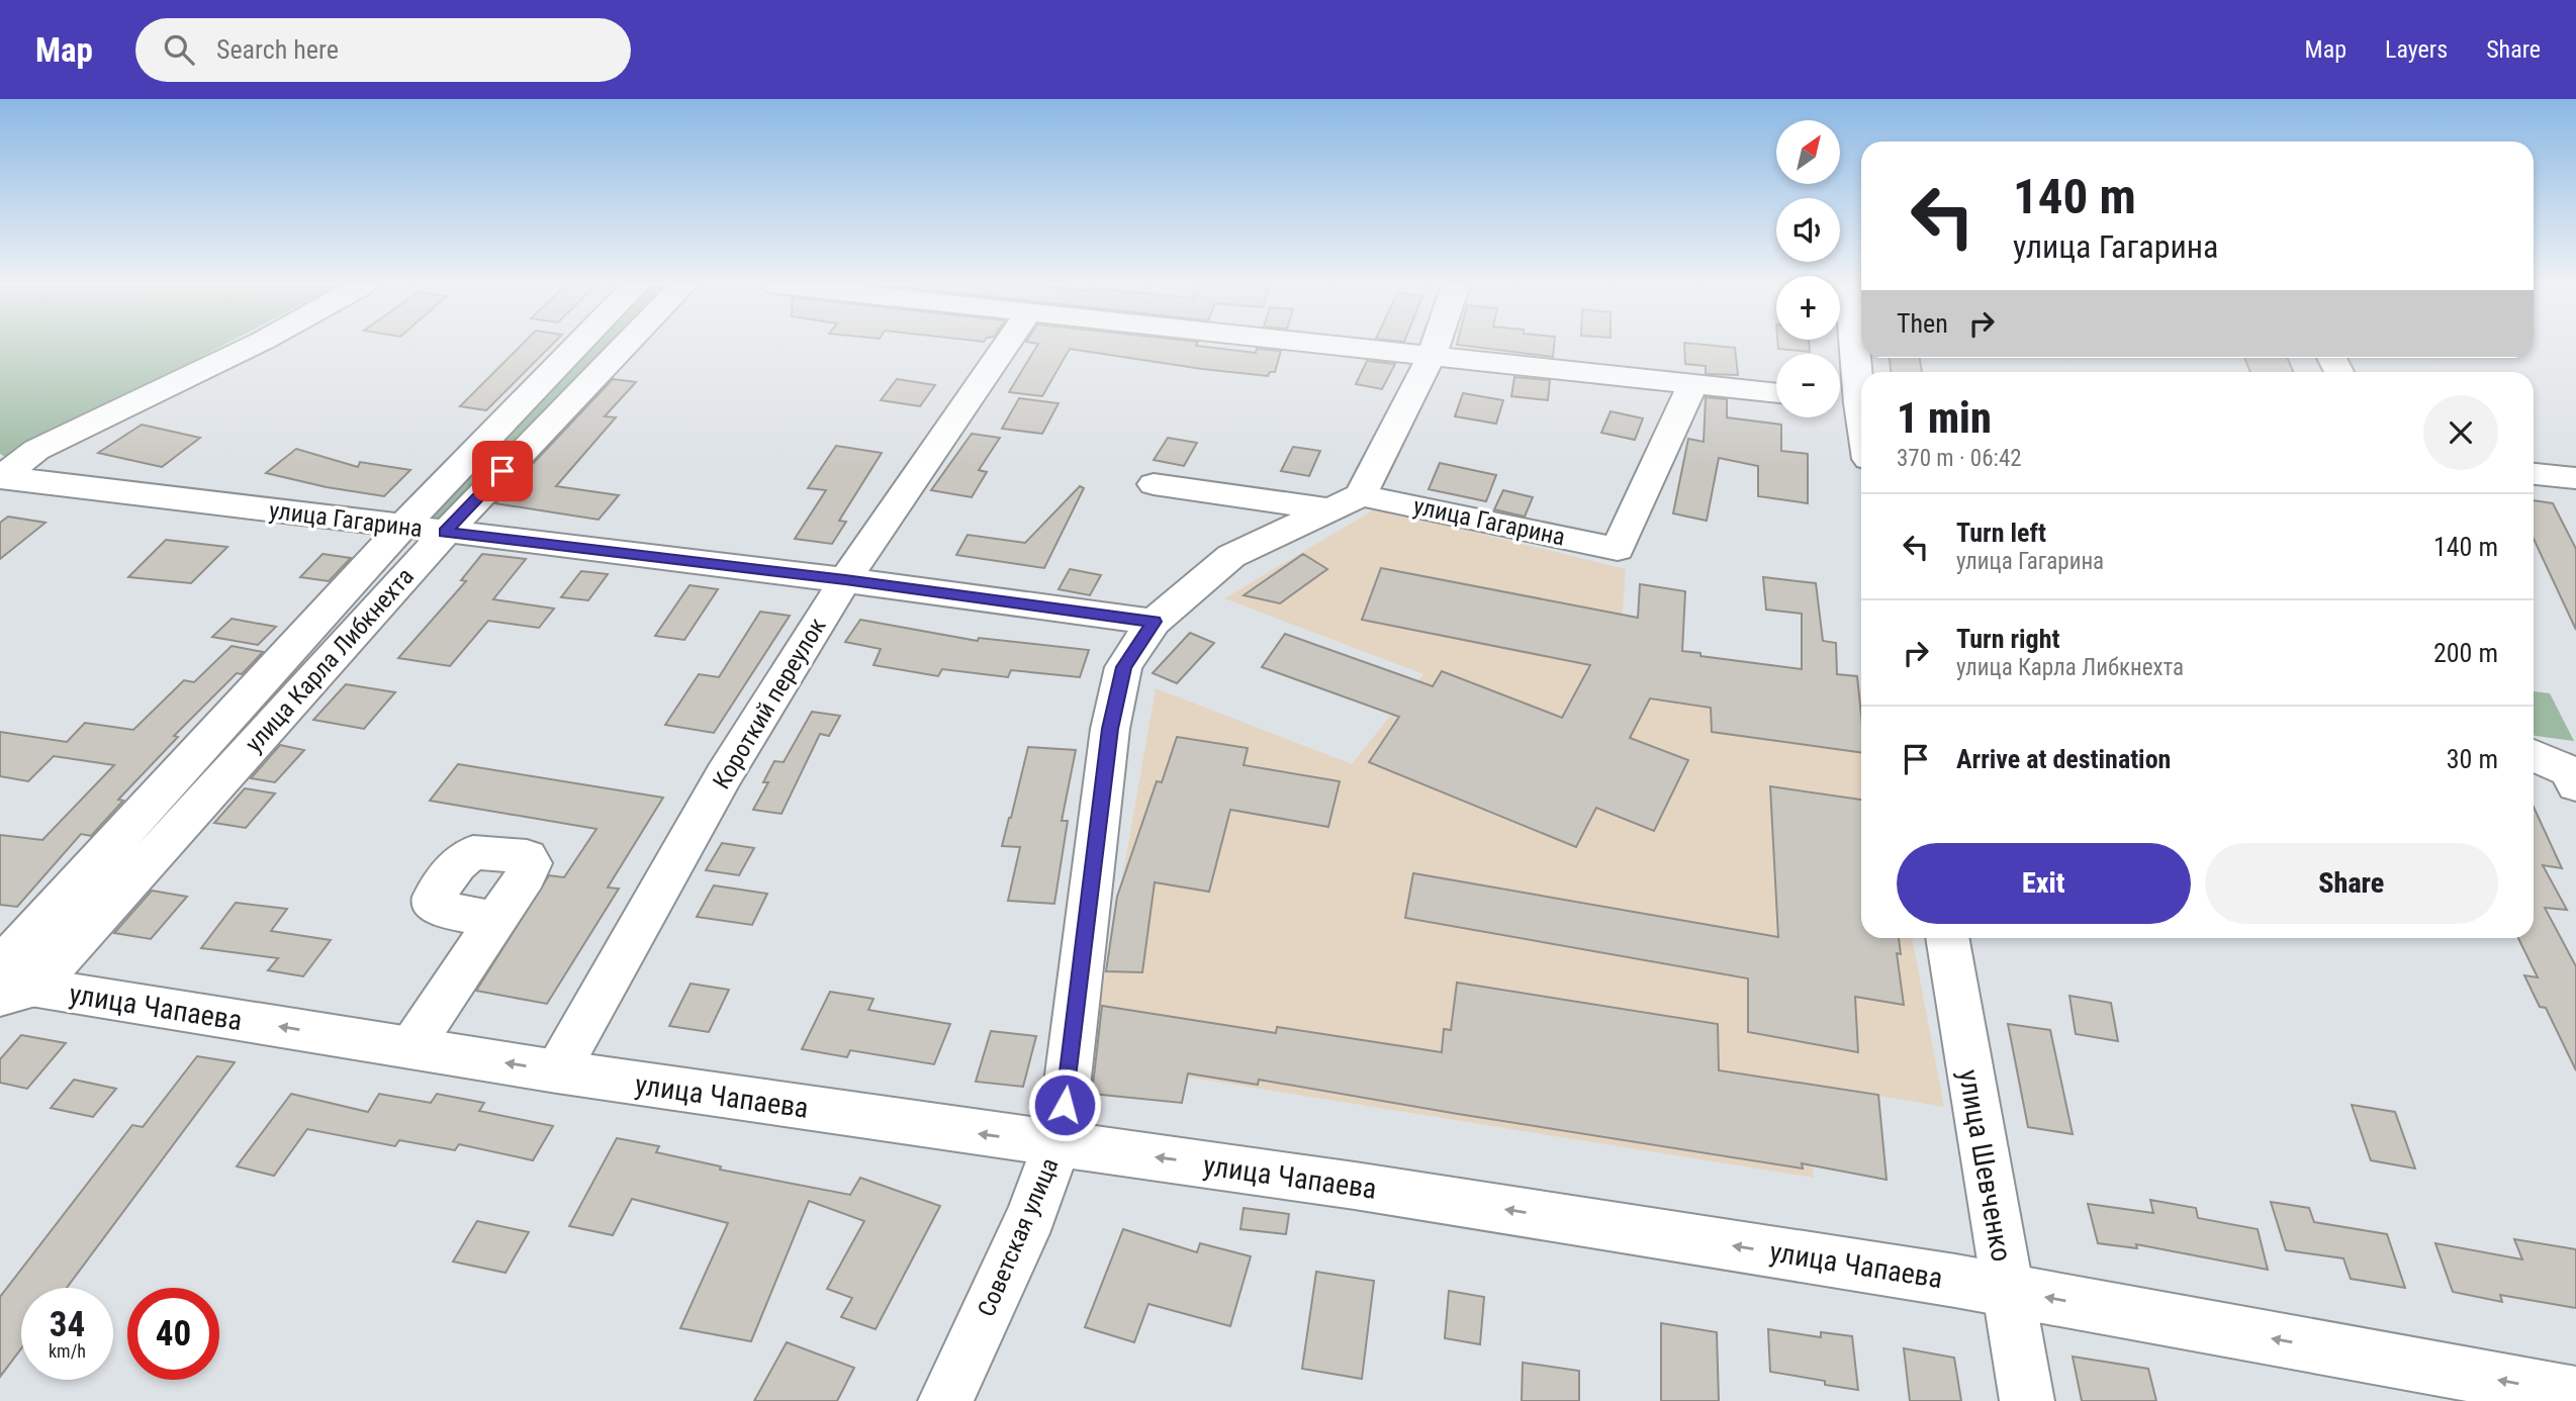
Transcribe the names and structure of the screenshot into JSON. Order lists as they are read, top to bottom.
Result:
{
  "streets": {
    "street": [
      "улица Гагарина",
      "улица Карла Либкнехта",
      "Короткий переулок",
      "улица Чапаева",
      "улица Шевченко",
      "Советская улица"
    ]
  },
  "crossings": [
    ["улица Гагарина", "улица Карла Либкнехта"],
    ["улица Гагарина", "Короткий переулок"],
    ["улица Гагарина", "Советская улица"],
    ["улица Карла Либкнехта", "улица Чапаева"],
    ["Короткий переулок", "улица Чапаева"],
    ["улица Чапаева", "улица Шевченко"],
    ["улица Чапаева", "Советская улица"]
  ],
  "one_way": ["улица Чапаева"],
  "north": "top right",
  "page": {
    "header": "Map",
    "search": "Search here",
    "nav": ["Map", "Layers", "Share"],
    "map_buttons": ["+", "−"],
    "turn": ["140 m", "улица Гагарина"],
    "then": "Then",
    "heading": ["1 min", "370 m · 06:42"],
    "list": [
      {
        "name": "Turn left",
        "note": "улица Гагарина",
        "value": "140 m"
      },
      {
        "name": "Turn right",
        "note": "улица Карла Либкнехта",
        "value": "200 m"
      },
      {
        "name": "Arrive at destination",
        "value": "30 m"
      }
    ],
    "buttons": ["Exit", "Share"],
    "speed": "34 km/h",
    "limit": "40"
  }
}
